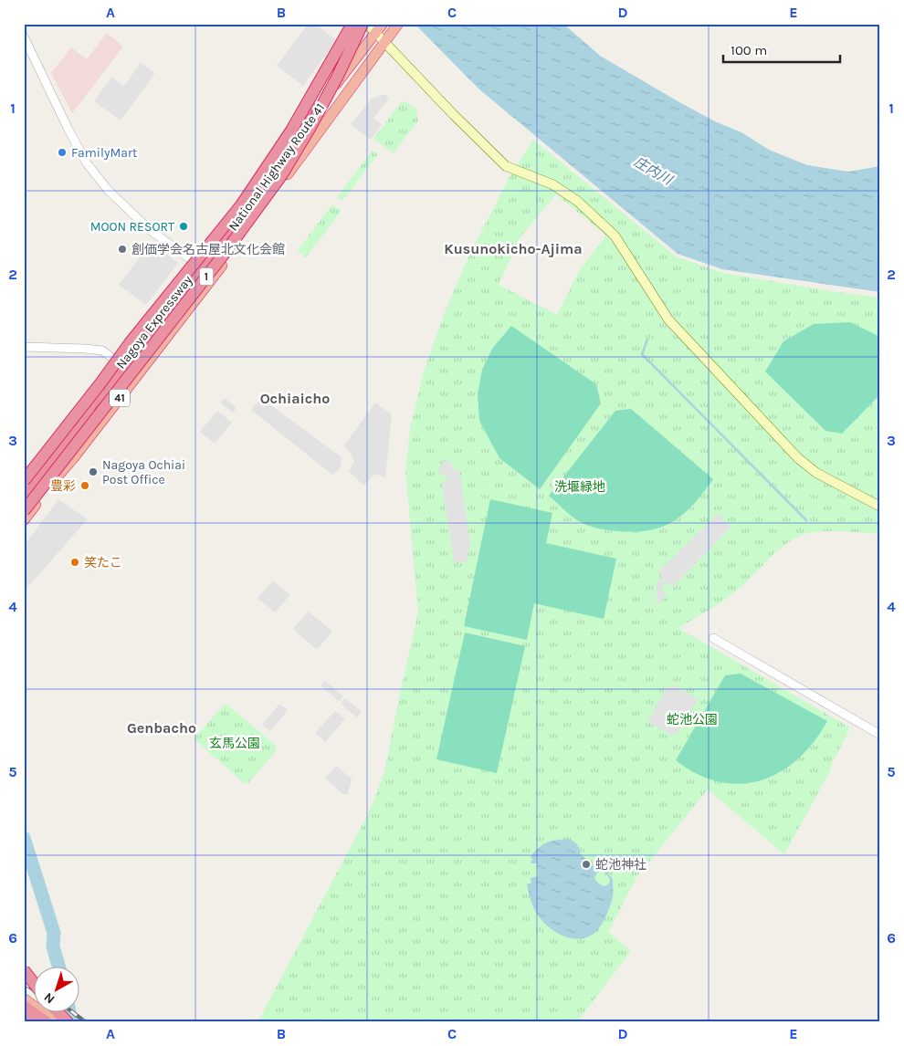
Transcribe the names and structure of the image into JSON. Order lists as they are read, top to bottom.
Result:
{
  "streets": {
    "highway": [
      "National Highway Route 41",
      "1",
      "Nagoya Expressway",
      "41"
    ]
  },
  "districts": ["Kusunokicho-Ajima", "Ochiaicho", "Genbacho"],
  "water": ["庄内川"],
  "parks": ["洗堰緑地", "蛇池公園", "玄馬公園"],
  "places": [
    "FamilyMart",
    "MOON RESORT",
    "創価学会名古屋北文化会館",
    "Nagoya Ochiai Post Office",
    "豊彩",
    "笑たこ",
    "蛇池神社"
  ],
  "scale_bar": "100 m",
  "north": "bottom left",
  "grid": {
    "columns": [
      "A",
      "B",
      "C",
      "D",
      "E"
    ],
    "rows": [
      "1",
      "2",
      "3",
      "4",
      "5",
      "6"
    ]
  }
}
